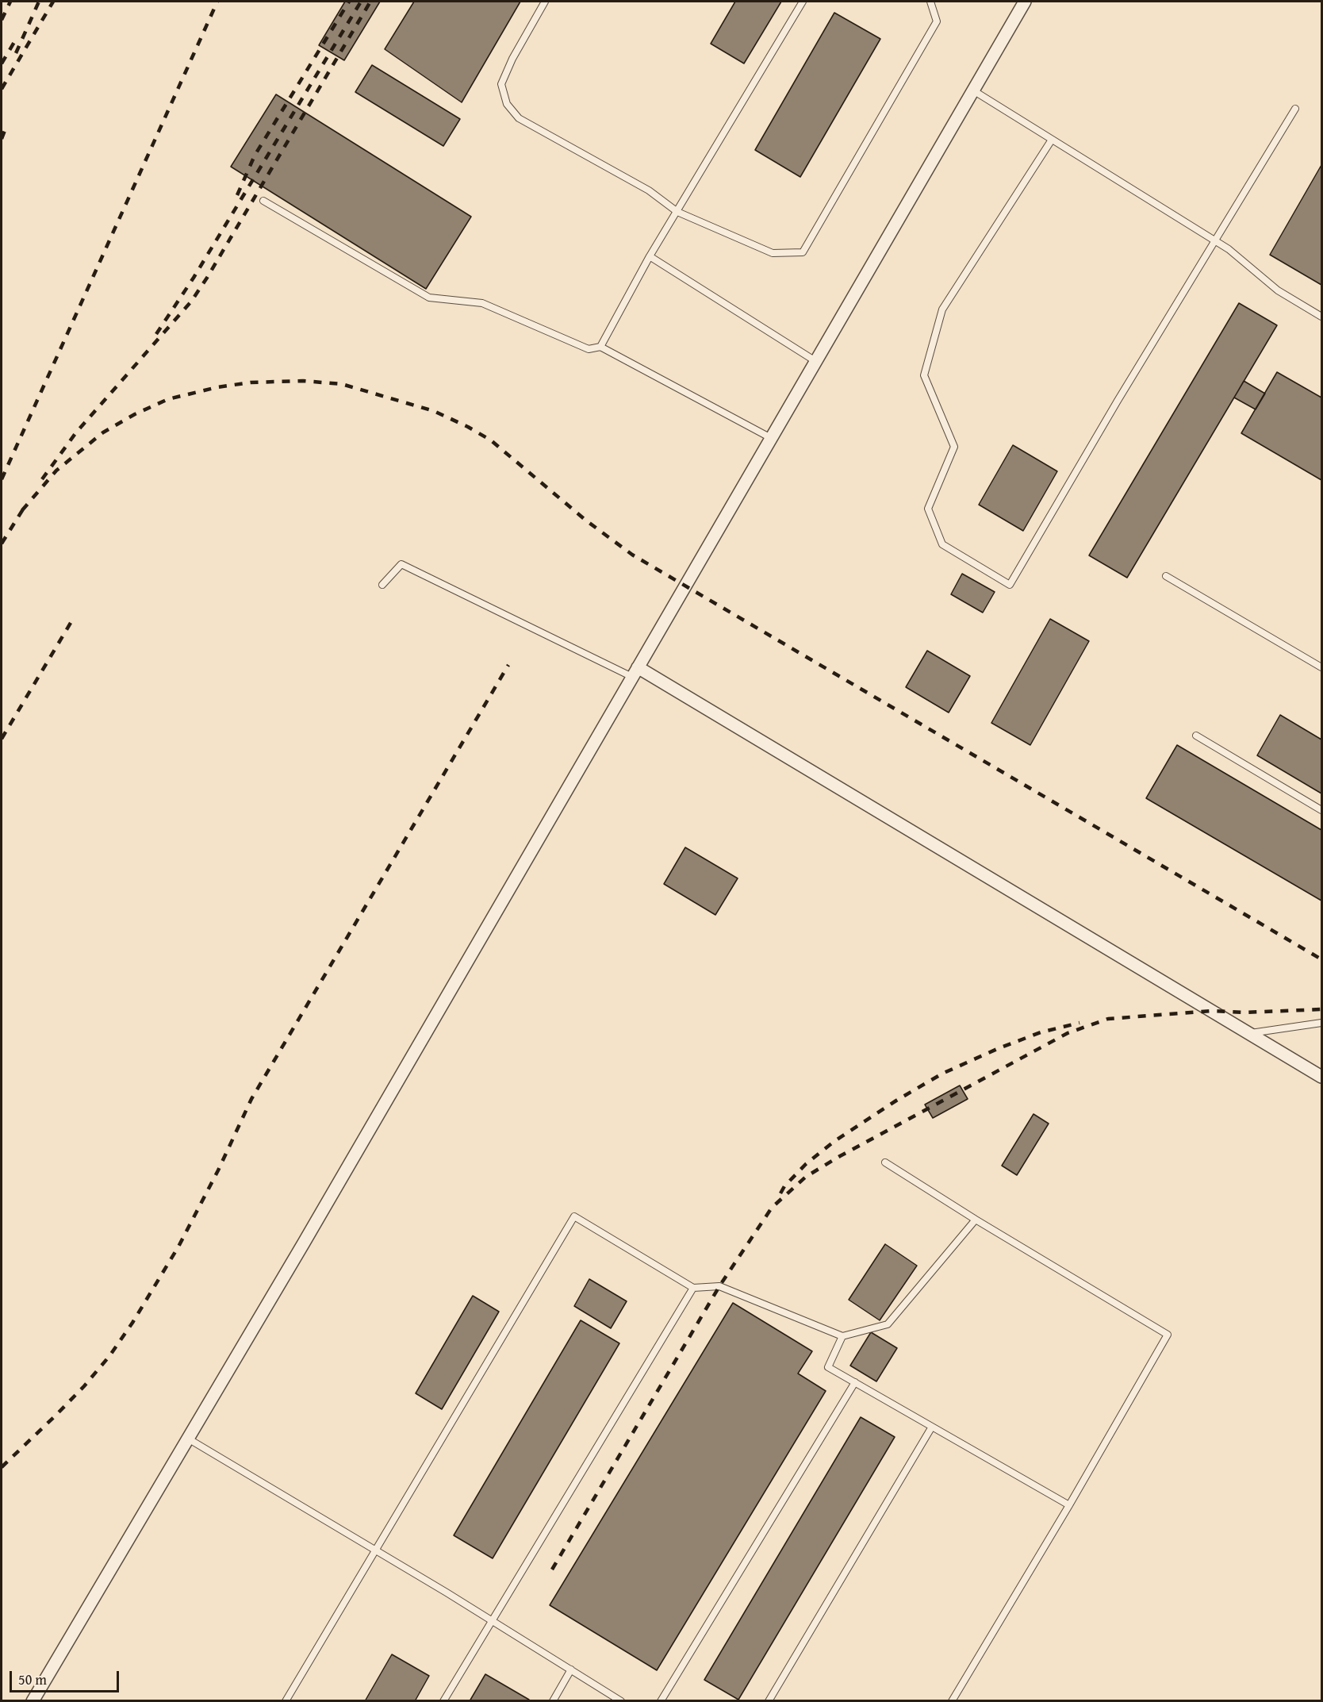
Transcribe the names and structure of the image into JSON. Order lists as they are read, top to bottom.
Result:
{
  "scale_bar": "50 m"
}
